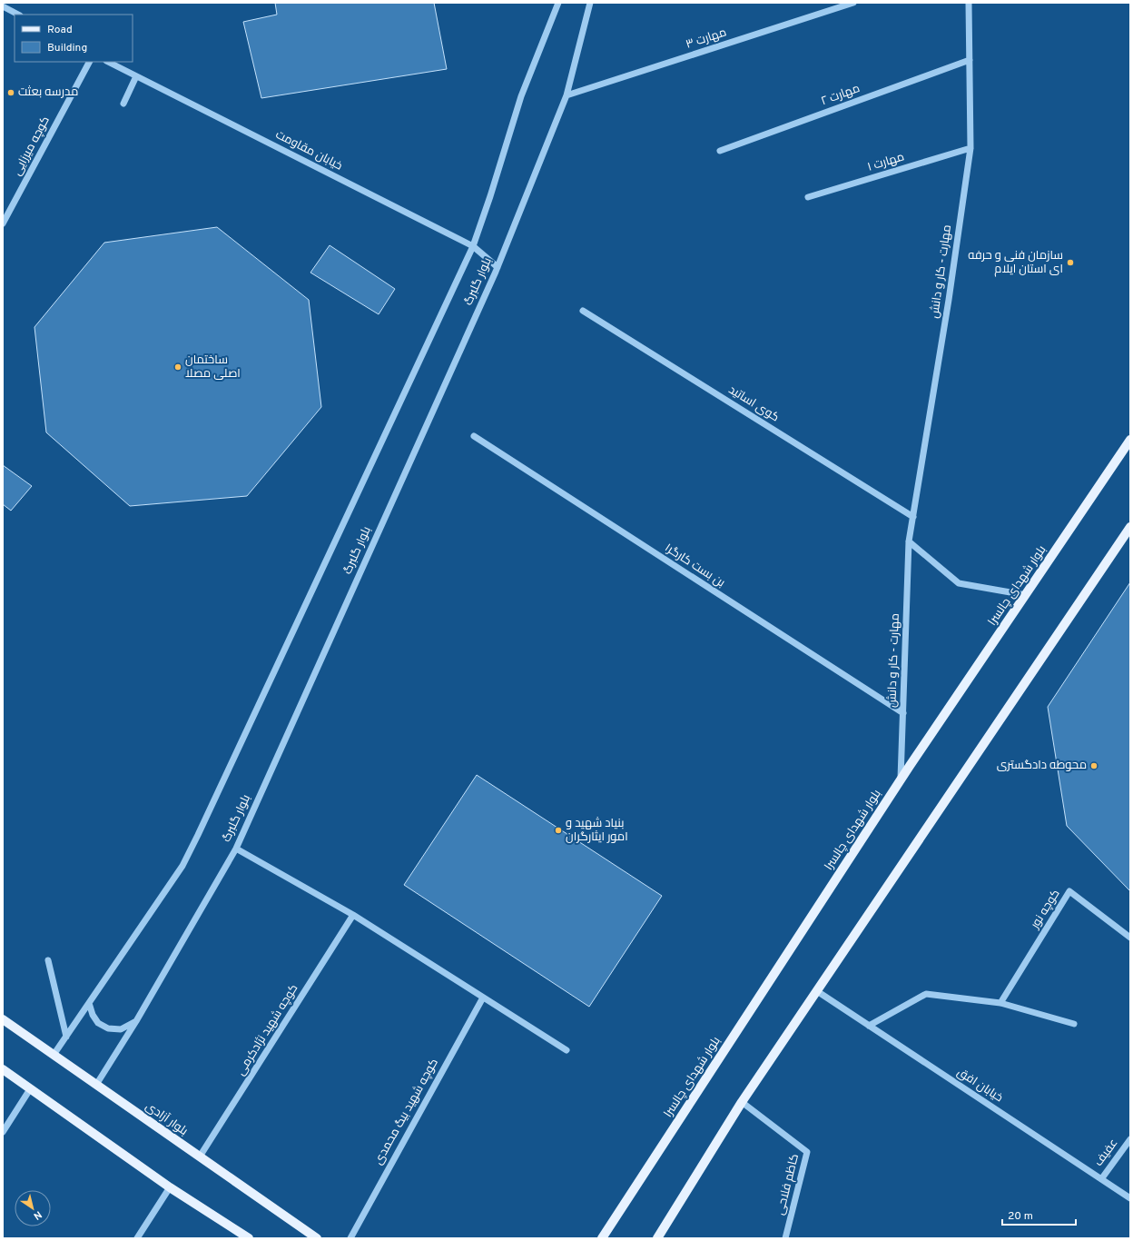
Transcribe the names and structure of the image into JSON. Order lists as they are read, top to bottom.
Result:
{
  "streets": {
    "main road": ["بلوار شهدای چالسرا", "بلوار آزادی"],
    "street": [
      "مهارت ۳",
      "مهارت ۲",
      "کوچه میرزایی",
      "خیابان مقاومت",
      "مهارت ۱",
      "مهارت - کار و دانش",
      "بلوار گلبرگ",
      "کوی اساتید",
      "بن بست کارگر۱",
      "کوچه نور",
      "کوچه شهید نژادکرمی",
      "خیابان افق",
      "کوچه شهید بیگ محمدی",
      "عفیف",
      "کاظم فلاحی"
    ]
  },
  "crossings": [
    ["مهارت ۳", "بلوار گلبرگ"],
    ["مهارت ۲", "مهارت - کار و دانش"],
    ["خیابان مقاومت", "بلوار گلبرگ"],
    ["مهارت ۱", "مهارت - کار و دانش"],
    ["مهارت - کار و دانش", "کوی اساتید"],
    ["مهارت - کار و دانش", "بن بست کارگر۱"],
    ["مهارت - کار و دانش", "بلوار شهدای چالسرا"],
    ["بلوار گلبرگ", "بلوار آزادی"],
    ["کوچه شهید نژادکرمی", "بلوار آزادی"],
    ["خیابان افق", "عفیف"]
  ],
  "places": [
    "مدرسه بعثت",
    "سازمان فنی و حرفه ای استان ایلام",
    "ساختمان اصلی مصلا",
    "محوطه دادگستری",
    "بنیاد شهید و امور ایثارگران"
  ],
  "legend": ["Road", "Building"],
  "scale_bar": "20 m",
  "north": "bottom right"
}
